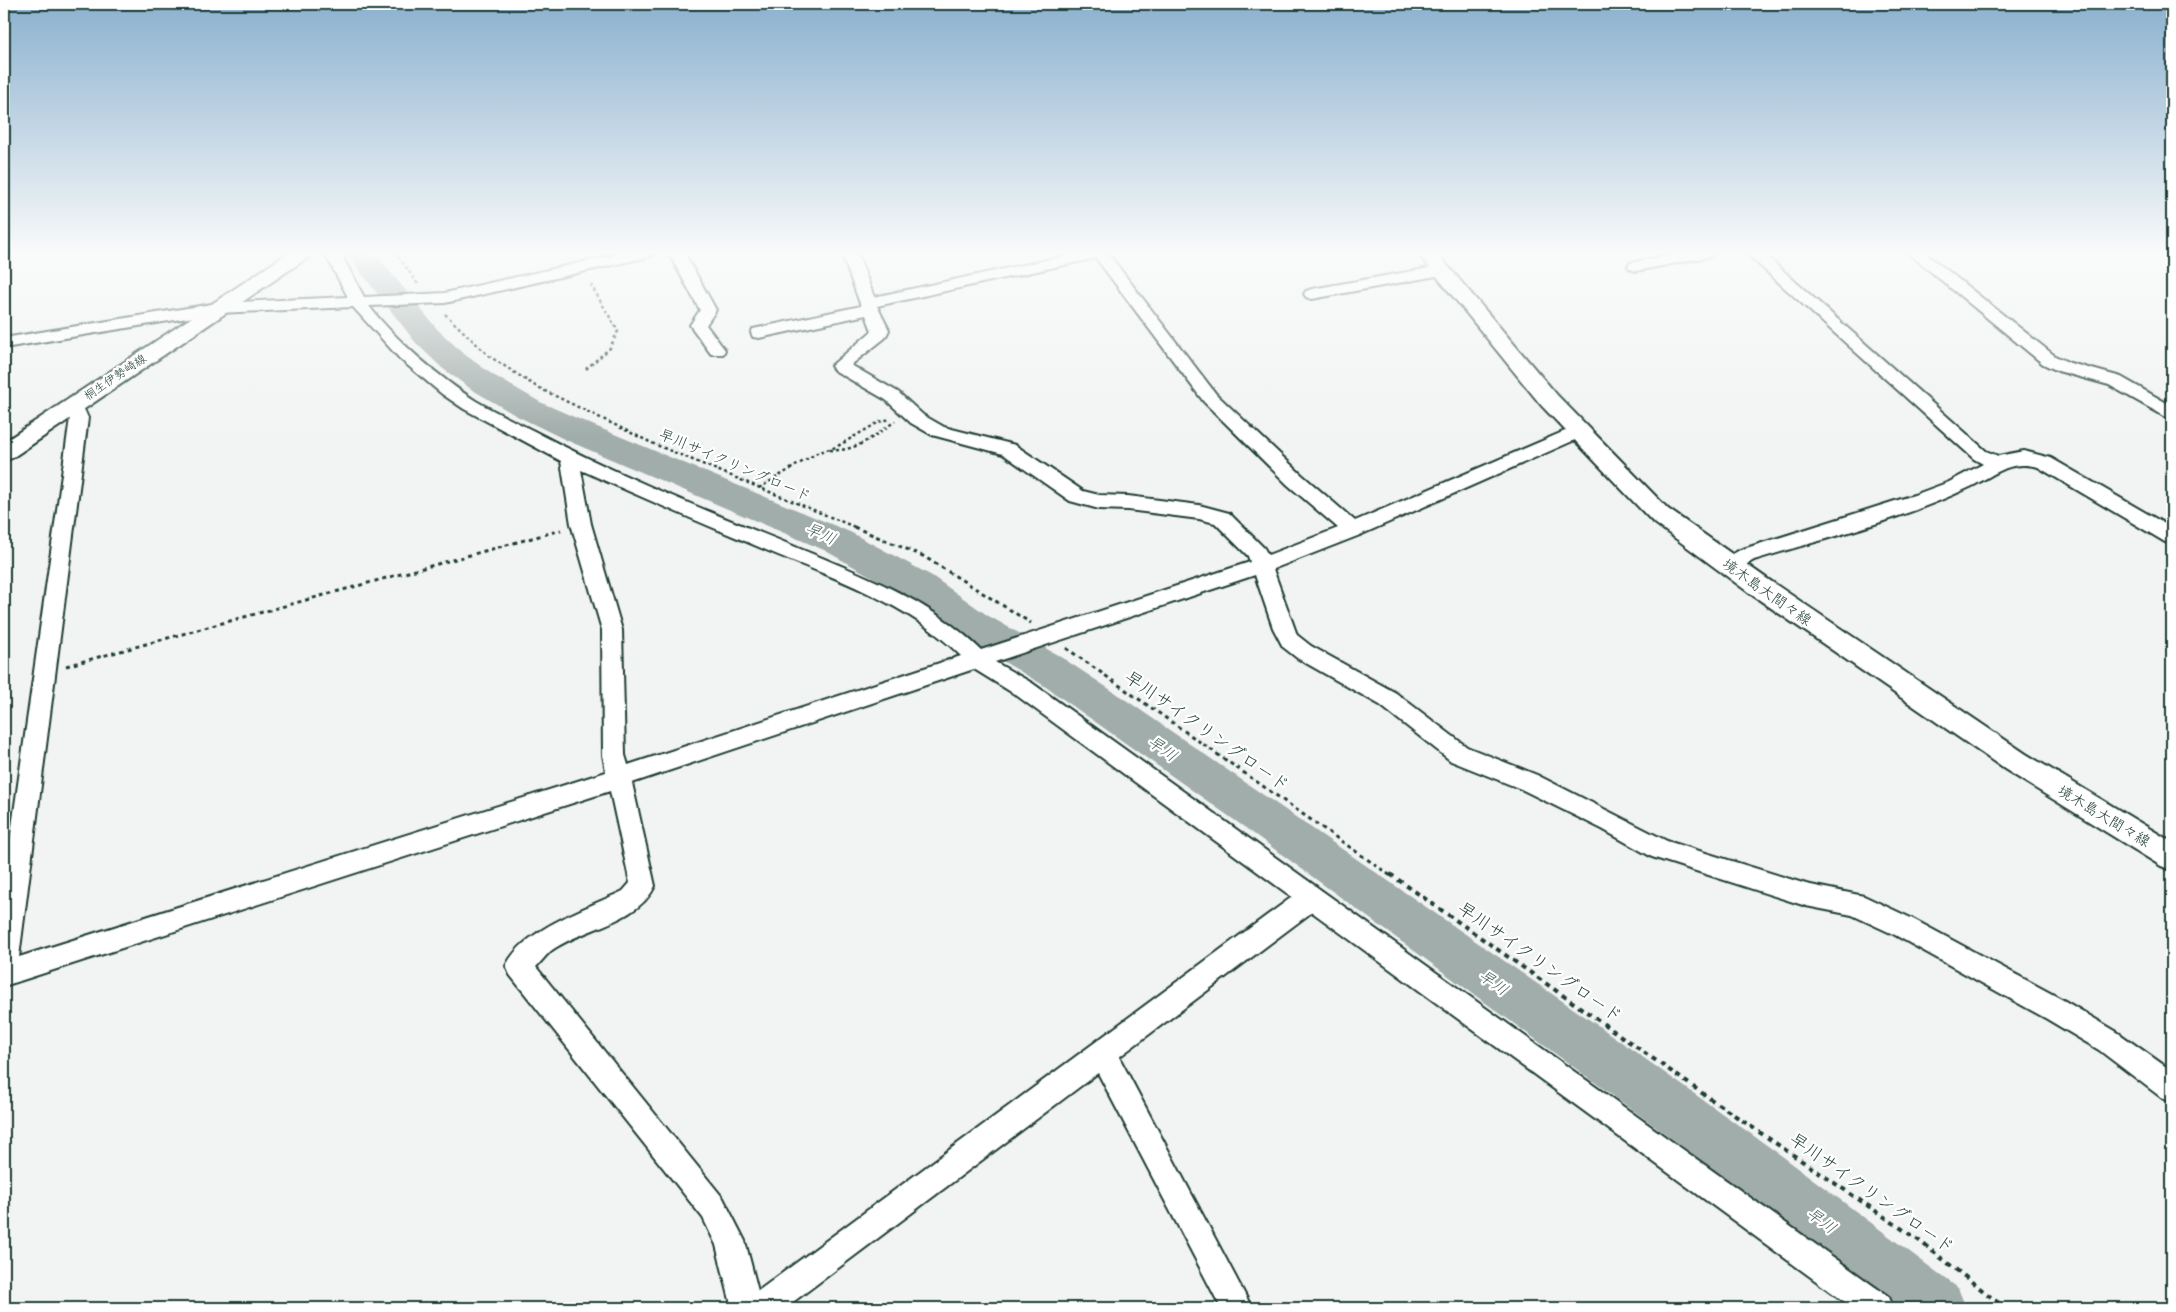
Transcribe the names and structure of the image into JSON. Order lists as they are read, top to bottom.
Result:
{
  "streets": {
    "main road": ["桐生伊勢崎線", "境木島大間々線"],
    "path": ["早川サイクリングロード"]
  },
  "water": ["早川"]
}
